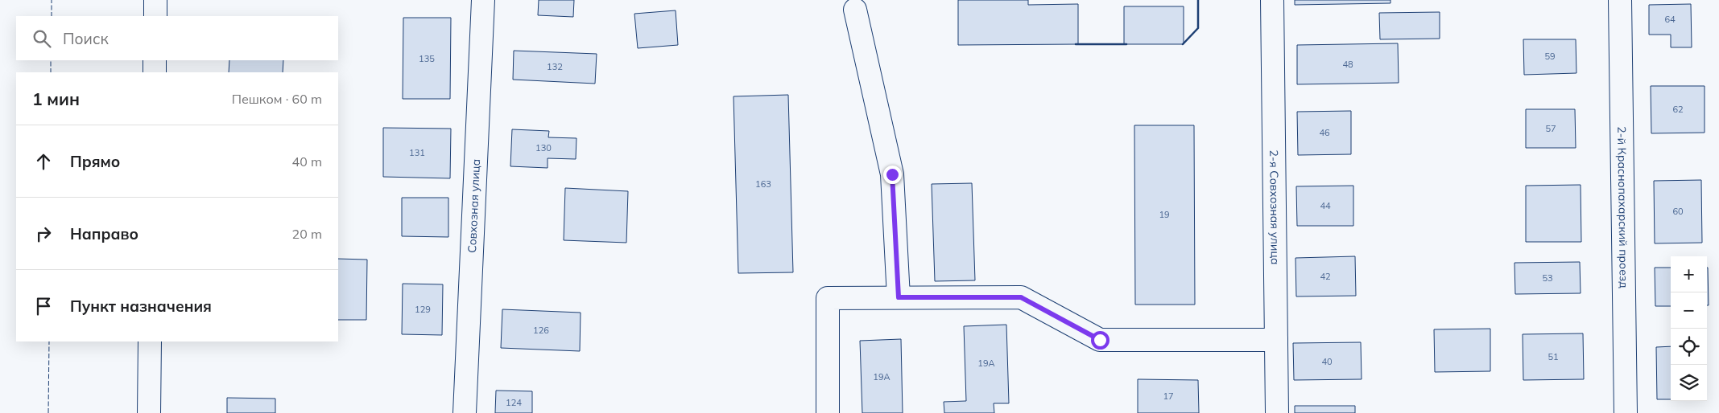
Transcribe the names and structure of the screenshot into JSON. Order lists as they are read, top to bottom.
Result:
{
  "streets": {
    "street": ["Совхозная улица", "2-я Совхозная улица", "2-й Краснопахарский проезд"]
  },
  "house_numbers": [
    "64",
    "59",
    "135",
    "48",
    "132",
    "62",
    "57",
    "46",
    "130",
    "131",
    "163",
    "44",
    "60",
    "19",
    "42",
    "53",
    "129",
    "126",
    "51",
    "40",
    "19А",
    "19А",
    "17",
    "124"
  ],
  "page": {
    "search": "Поиск",
    "heading": ["1 мин", "Пешком · 60 m"],
    "list": [
      ["Прямо", "40 m"],
      ["Направо", "20 m"],
      "Пункт назначения"
    ],
    "map_buttons": ["+", "−"]
  }
}
